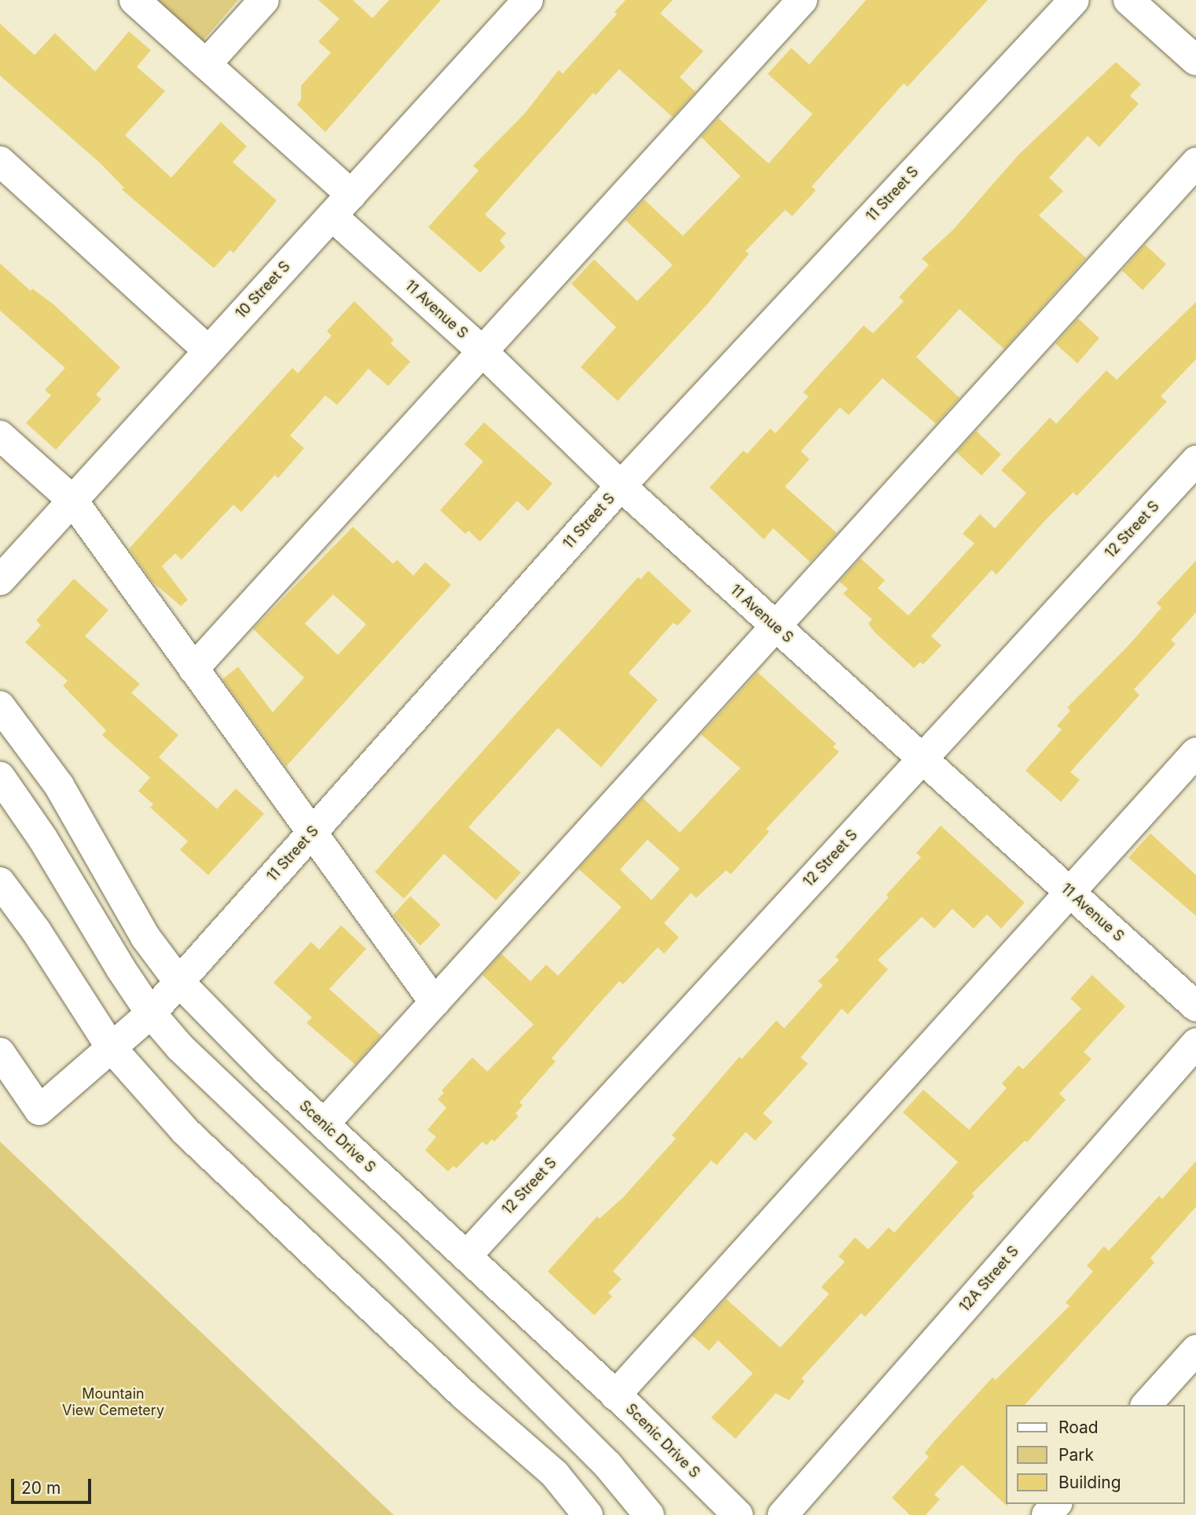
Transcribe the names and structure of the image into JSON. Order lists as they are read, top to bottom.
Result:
{
  "streets": {
    "street": [
      "11 Street S",
      "10 Street S",
      "11 Avenue S",
      "12 Street S",
      "Scenic Drive S",
      "12A Street S"
    ]
  },
  "crossings": [
    ["11 Street S", "11 Avenue S"],
    ["11 Street S", "Scenic Drive S"],
    ["10 Street S", "11 Avenue S"],
    ["11 Avenue S", "12 Street S"],
    ["12 Street S", "Scenic Drive S"]
  ],
  "parks": ["Mountain View Cemetery"],
  "legend": ["Road", "Park", "Building"],
  "scale_bar": "20 m"
}
